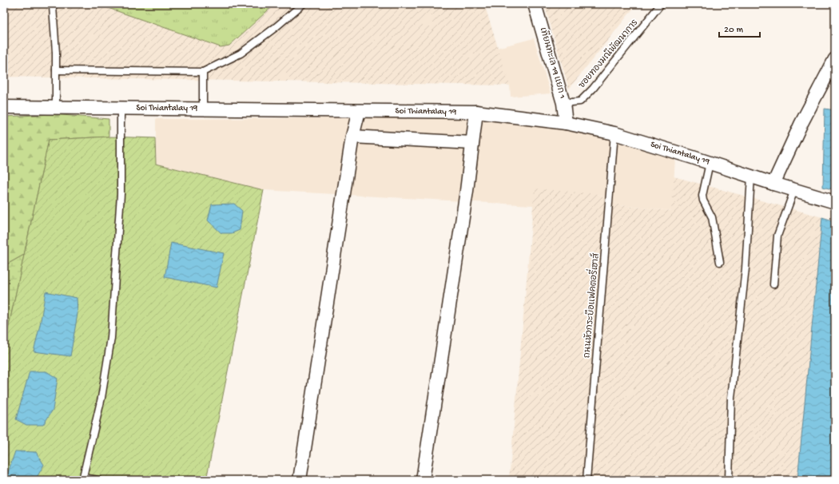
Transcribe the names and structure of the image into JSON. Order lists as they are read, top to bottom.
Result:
{
  "streets": {
    "street": ["เทียนทะเล 19 แยก 1", "Soi Thiantalay 19"],
    "lane": ["ซอยทองมณีพัฒนาการ", "ถนนหัวกระบือแฟคตอรี่เฮาส์"]
  },
  "crossings": [
    ["ซอยทองมณีพัฒนาการ", "เทียนทะเล 19 แยก 1"],
    ["เทียนทะเล 19 แยก 1", "Soi Thiantalay 19"],
    ["Soi Thiantalay 19", "ถนนหัวกระบือแฟคตอรี่เฮาส์"]
  ],
  "scale_bar": "20 m"
}
